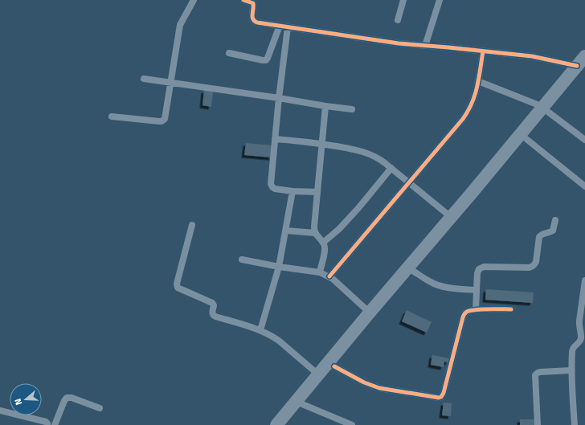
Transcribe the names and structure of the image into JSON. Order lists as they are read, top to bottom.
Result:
{
  "north": "left"
}
